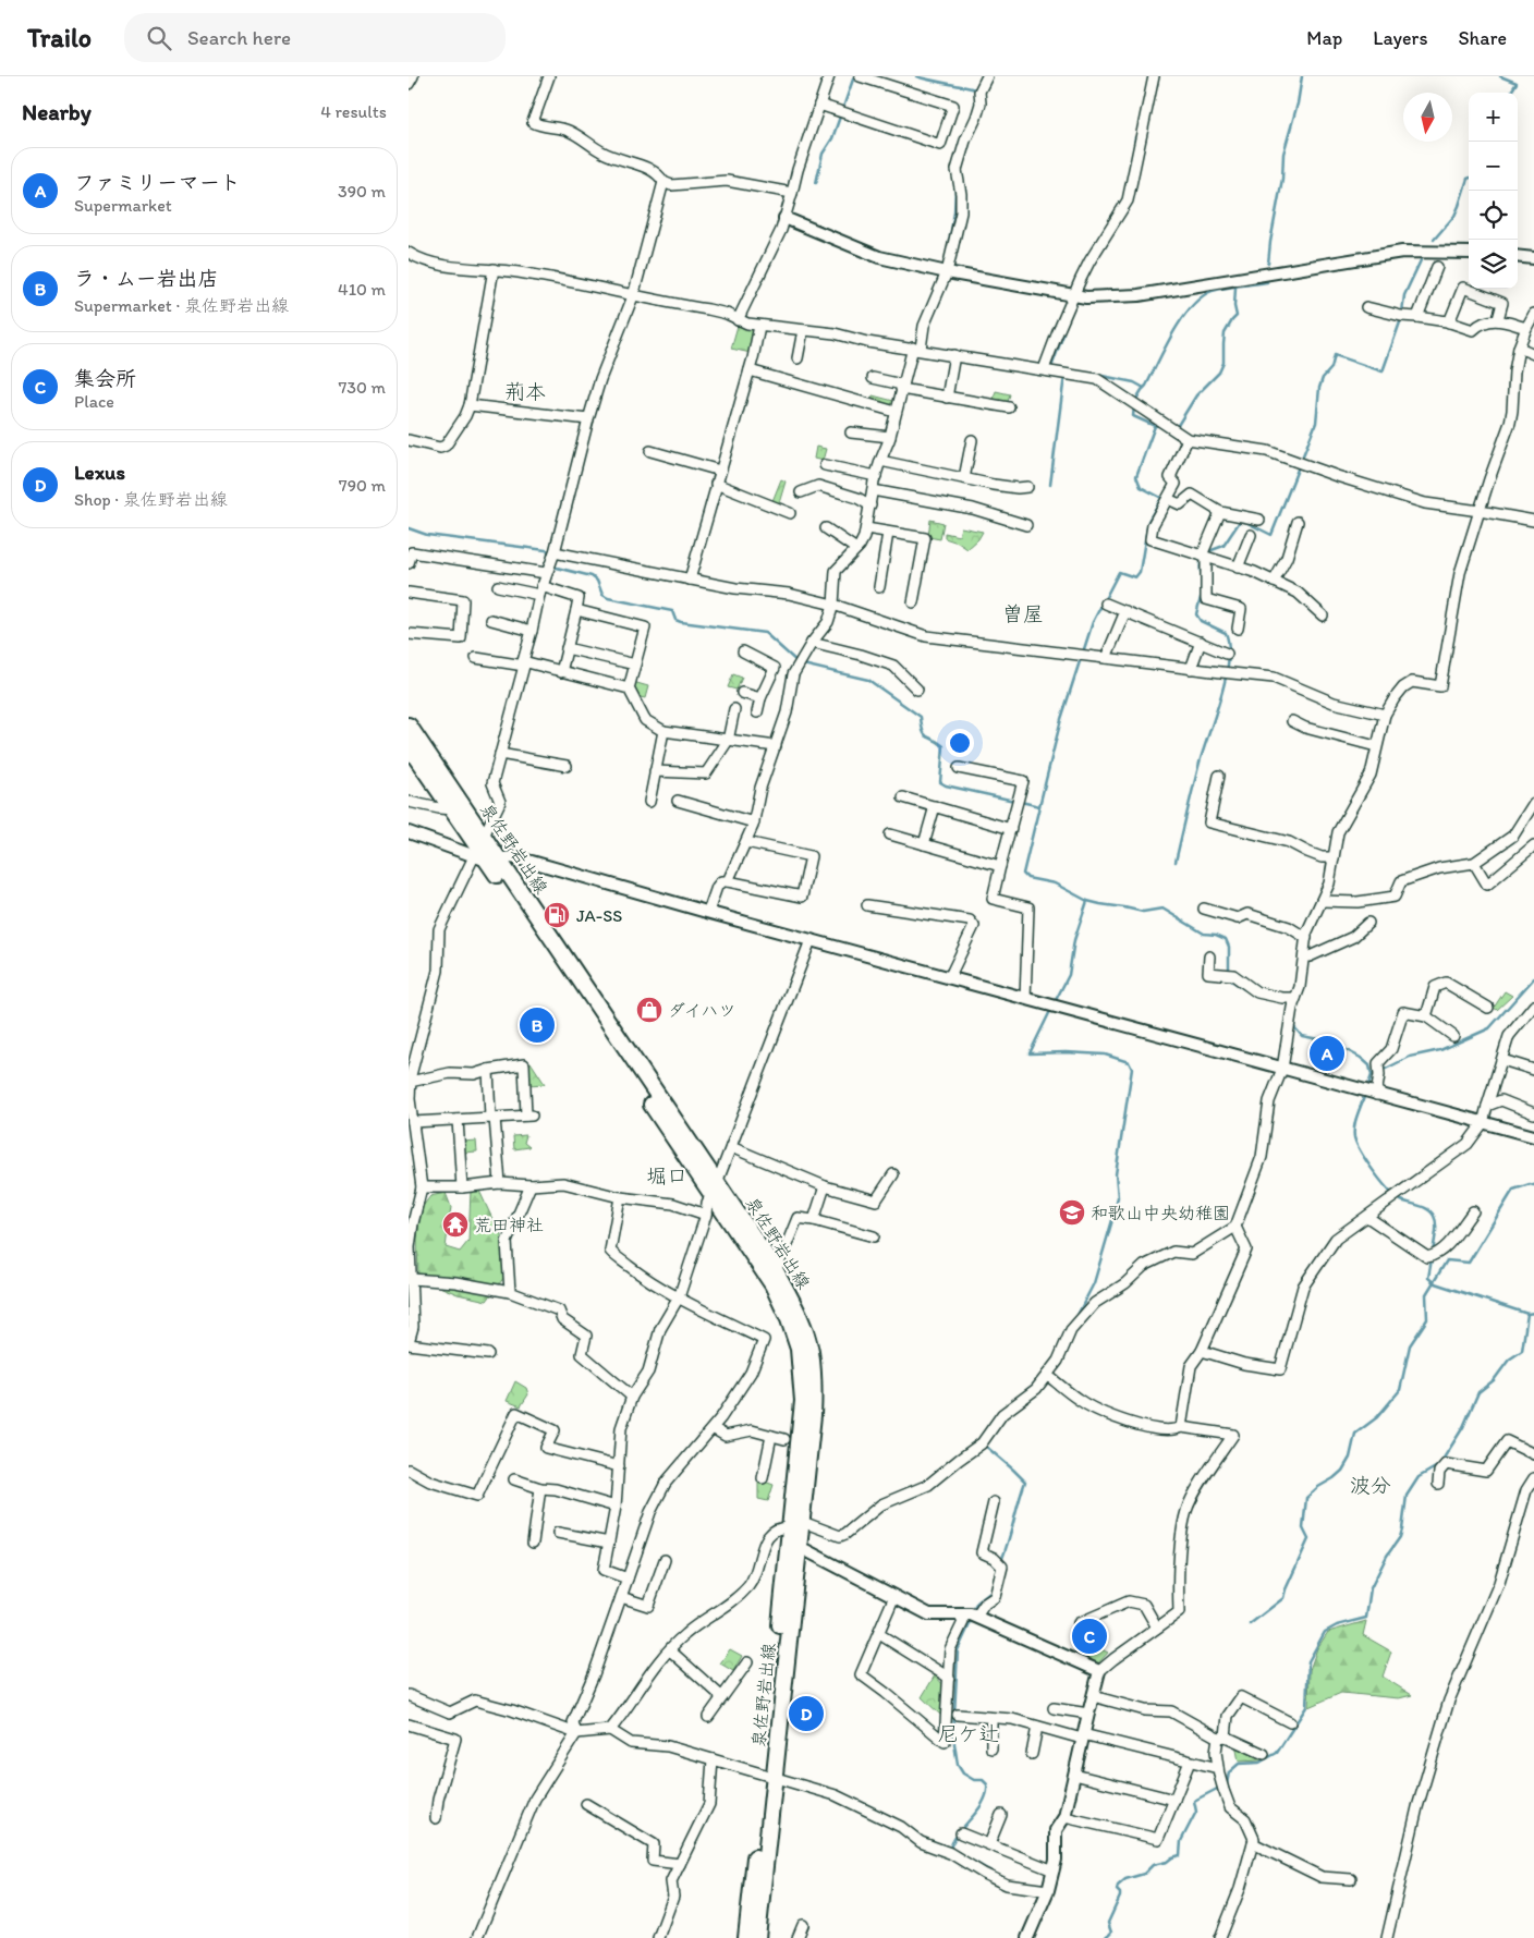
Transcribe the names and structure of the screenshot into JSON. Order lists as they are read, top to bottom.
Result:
{
  "streets": {
    "main road": ["泉佐野岩出線"]
  },
  "districts": [
    "荊本",
    "曽屋",
    "堀口",
    "波分",
    "尼ケ辻"
  ],
  "places": {
    "fuel station": ["JA-SS"],
    "shop": ["ダイハツ"],
    "school or university": ["和歌山中央幼稚園"],
    "temple": ["荒田神社"]
  },
  "north": "bottom",
  "page": {
    "header": "Trailo",
    "search": "Search here",
    "nav": ["Map", "Layers", "Share"],
    "heading": ["Nearby", "4 results"],
    "map_buttons": ["+", "−"],
    "list": [
      {
        "mark": "A",
        "name": "ファミリーマート",
        "note": "Supermarket",
        "value": "390 m"
      },
      {
        "mark": "B",
        "name": "ラ・ムー岩出店",
        "note": "Supermarket · 泉佐野岩出線",
        "value": "410 m"
      },
      {
        "mark": "C",
        "name": "集会所",
        "note": "Place",
        "value": "730 m"
      },
      {
        "mark": "D",
        "name": "Lexus",
        "note": "Shop · 泉佐野岩出線",
        "value": "790 m"
      }
    ],
    "pins": [
      "B",
      "A",
      "C",
      "D"
    ]
  }
}
